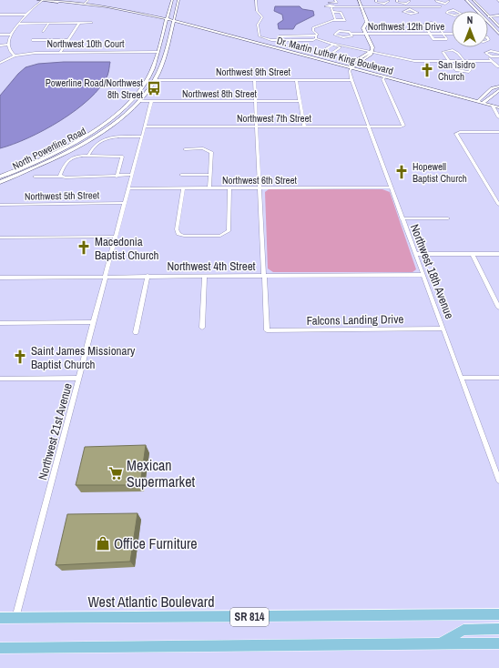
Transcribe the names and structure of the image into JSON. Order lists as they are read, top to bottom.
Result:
{
  "streets": {
    "main road": [
      "Dr. Martin Luther King Boulevard",
      "North Powerline Road",
      "West Atlantic Boulevard",
      "SR 814"
    ],
    "street": [
      "Northwest 12th Drive",
      "Northwest 10th Court",
      "Northwest 9th Street",
      "Northwest 8th Street",
      "Northwest 7th Street",
      "Northwest 6th Street",
      "Northwest 5th Street",
      "Northwest 4th Street",
      "Northwest 18th Avenue",
      "Falcons Landing Drive",
      "Northwest 21st Avenue"
    ]
  },
  "crossings": [
    ["Northwest 10th Court", "North Powerline Road"],
    ["Dr. Martin Luther King Boulevard", "Northwest 7th Street"],
    ["Dr. Martin Luther King Boulevard", "North Powerline Road"],
    ["Dr. Martin Luther King Boulevard", "Northwest 18th Avenue"],
    ["Northwest 9th Street", "North Powerline Road"],
    ["Northwest 9th Street", "Northwest 18th Avenue"],
    ["Northwest 8th Street", "North Powerline Road"],
    ["Northwest 8th Street", "Northwest 21st Avenue"],
    ["Northwest 7th Street", "Northwest 18th Avenue"],
    ["Northwest 7th Street", "Northwest 21st Avenue"],
    ["Northwest 6th Street", "Northwest 18th Avenue"],
    ["Northwest 6th Street", "Northwest 21st Avenue"],
    ["Northwest 5th Street", "Northwest 21st Avenue"],
    ["Northwest 4th Street", "Northwest 18th Avenue"],
    ["Northwest 4th Street", "Falcons Landing Drive"],
    ["Northwest 4th Street", "Northwest 21st Avenue"],
    ["Northwest 18th Avenue", "Falcons Landing Drive"],
    ["Northwest 21st Avenue", "West Atlantic Boulevard"]
  ],
  "places": {
    "church": [
      "San Isidro Church",
      "Hopewell Baptist Church",
      "Macedonia Baptist Church",
      "Saint James Missionary Baptist Church"
    ],
    "bus stop": ["Powerline Road/Northwest 8th Street"],
    "supermarket": ["Mexican Supermarket"],
    "shop": ["Office Furniture"]
  },
  "north": "top"
}
